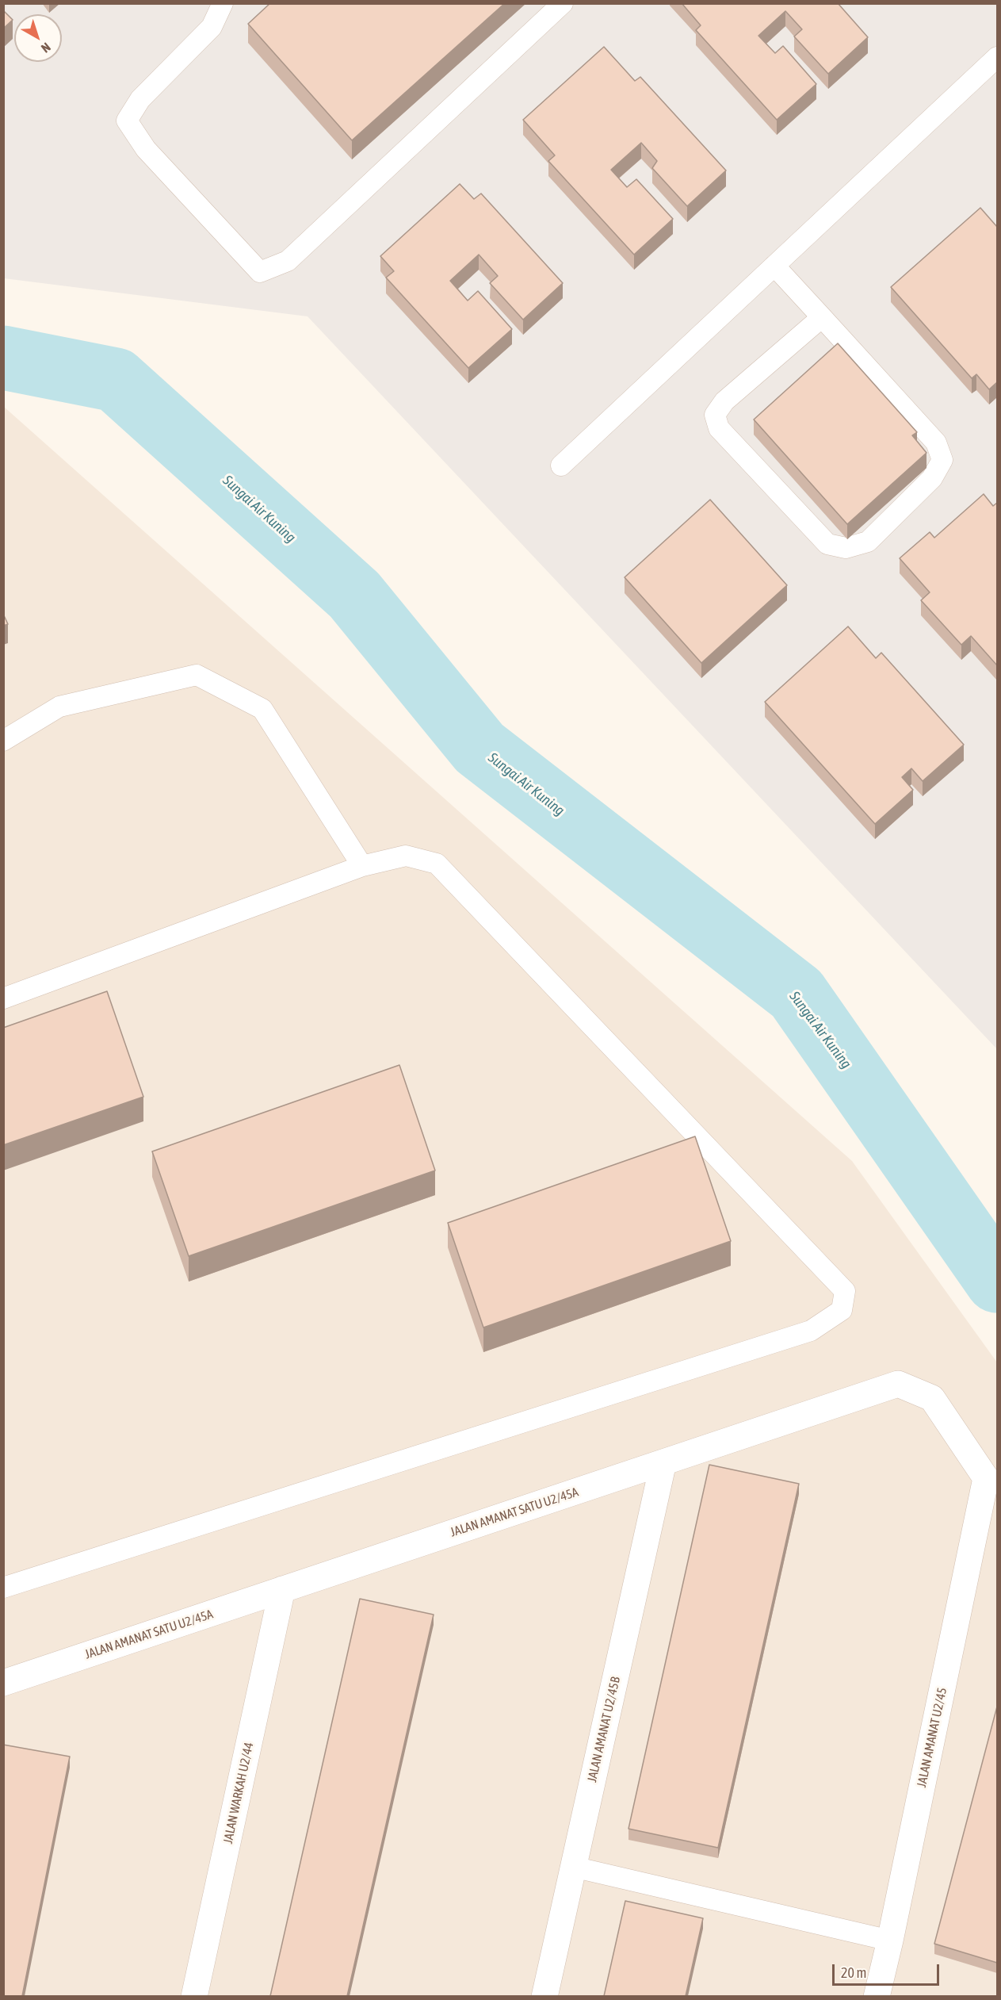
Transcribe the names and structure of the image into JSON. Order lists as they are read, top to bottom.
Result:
{
  "streets": {
    "street": [
      "JALAN AMANAT SATU U2/45A",
      "JALAN AMANAT U2/45B",
      "JALAN AMANAT U2/45",
      "JALAN WARKAH U2/44"
    ]
  },
  "crossings": [
    ["JALAN AMANAT SATU U2/45A", "JALAN AMANAT U2/45B"],
    ["JALAN AMANAT SATU U2/45A", "JALAN AMANAT U2/45"],
    ["JALAN AMANAT SATU U2/45A", "JALAN WARKAH U2/44"]
  ],
  "water": ["Sungai Air Kuning"],
  "scale_bar": "20 m",
  "north": "bottom right"
}
